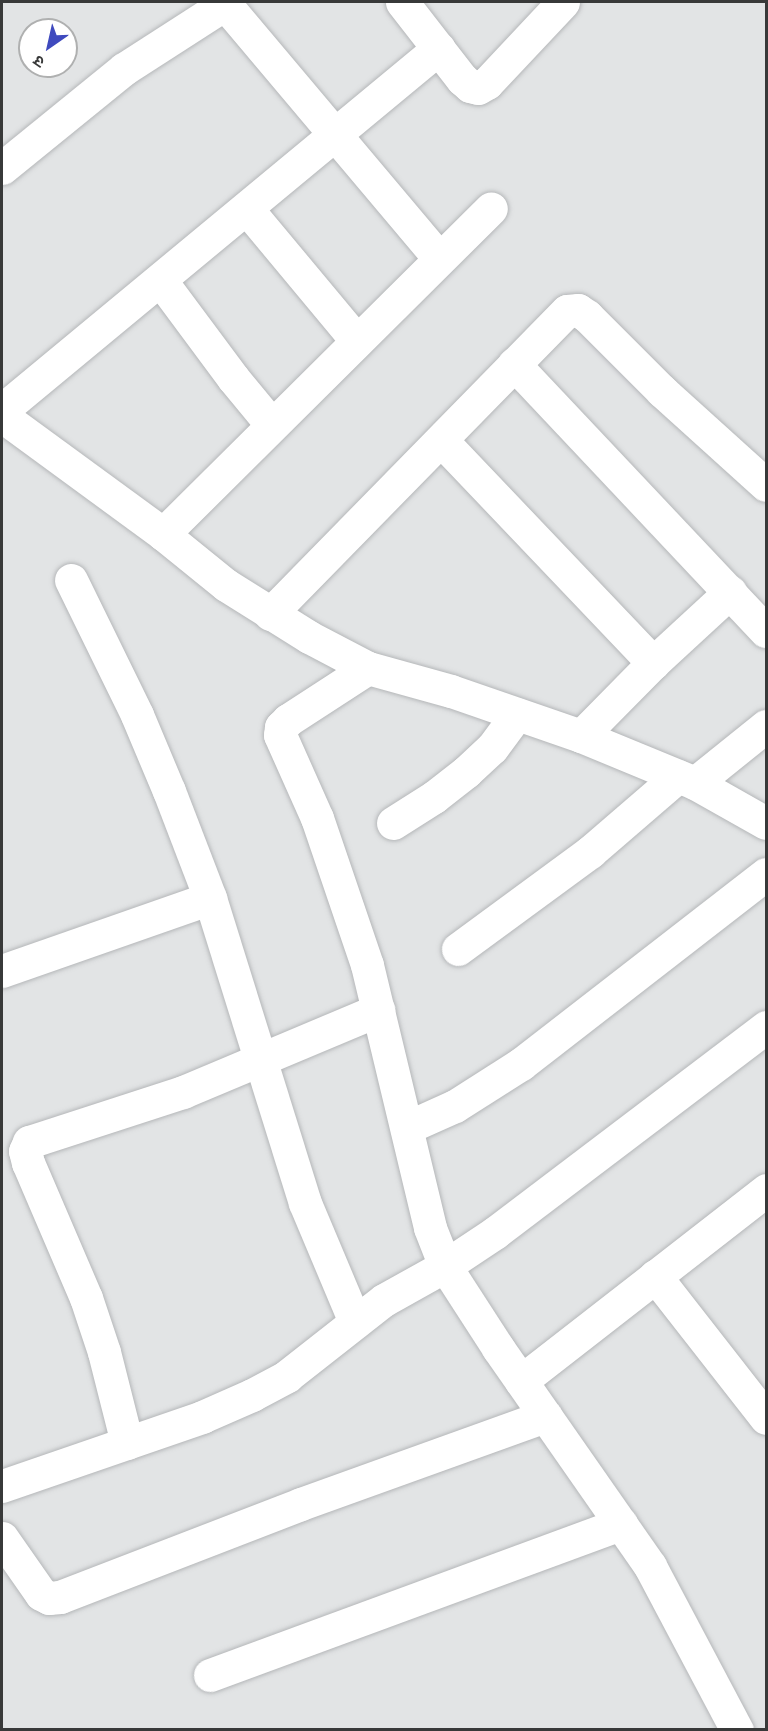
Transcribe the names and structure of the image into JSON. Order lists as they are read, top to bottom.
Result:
{
  "north": "bottom left"
}
